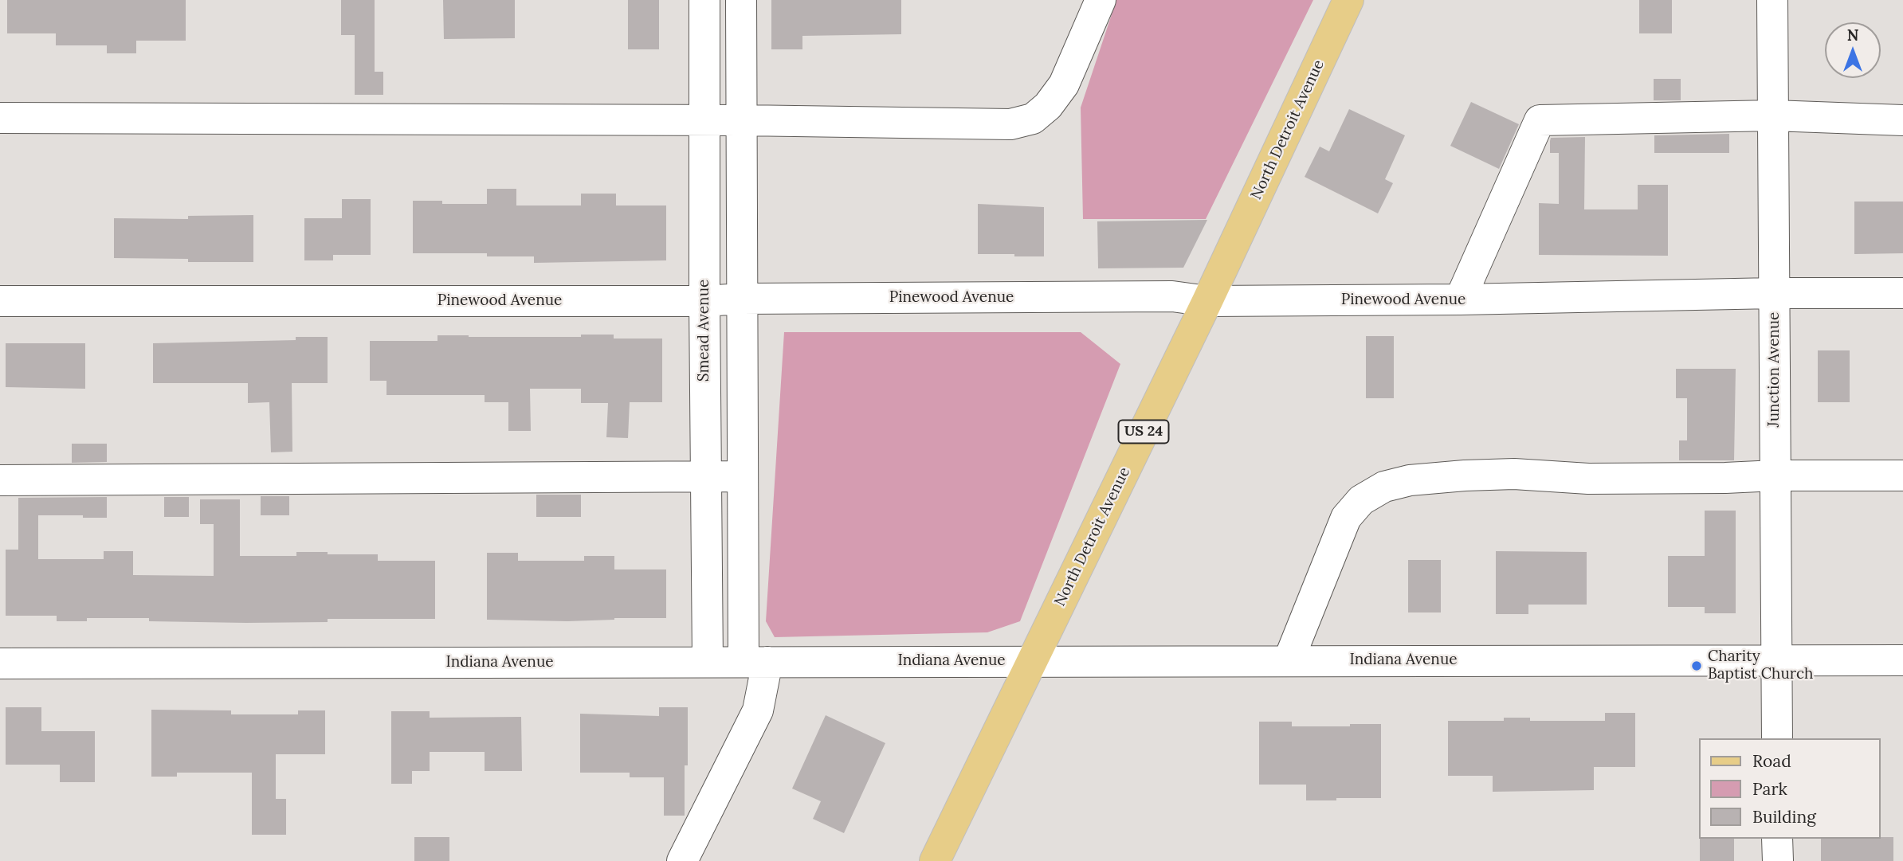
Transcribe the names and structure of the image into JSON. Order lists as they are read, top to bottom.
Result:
{
  "streets": {
    "main road": ["North Detroit Avenue", "US 24"],
    "street": [
      "Pinewood Avenue",
      "Smead Avenue",
      "Junction Avenue",
      "Indiana Avenue"
    ]
  },
  "crossings": [
    ["North Detroit Avenue", "Pinewood Avenue"],
    ["North Detroit Avenue", "Indiana Avenue"],
    ["Pinewood Avenue", "Smead Avenue"],
    ["Pinewood Avenue", "Junction Avenue"],
    ["Smead Avenue", "Indiana Avenue"],
    ["Junction Avenue", "Indiana Avenue"]
  ],
  "places": ["Charity Baptist Church"],
  "legend": ["Road", "Park", "Building"],
  "north": "top"
}
